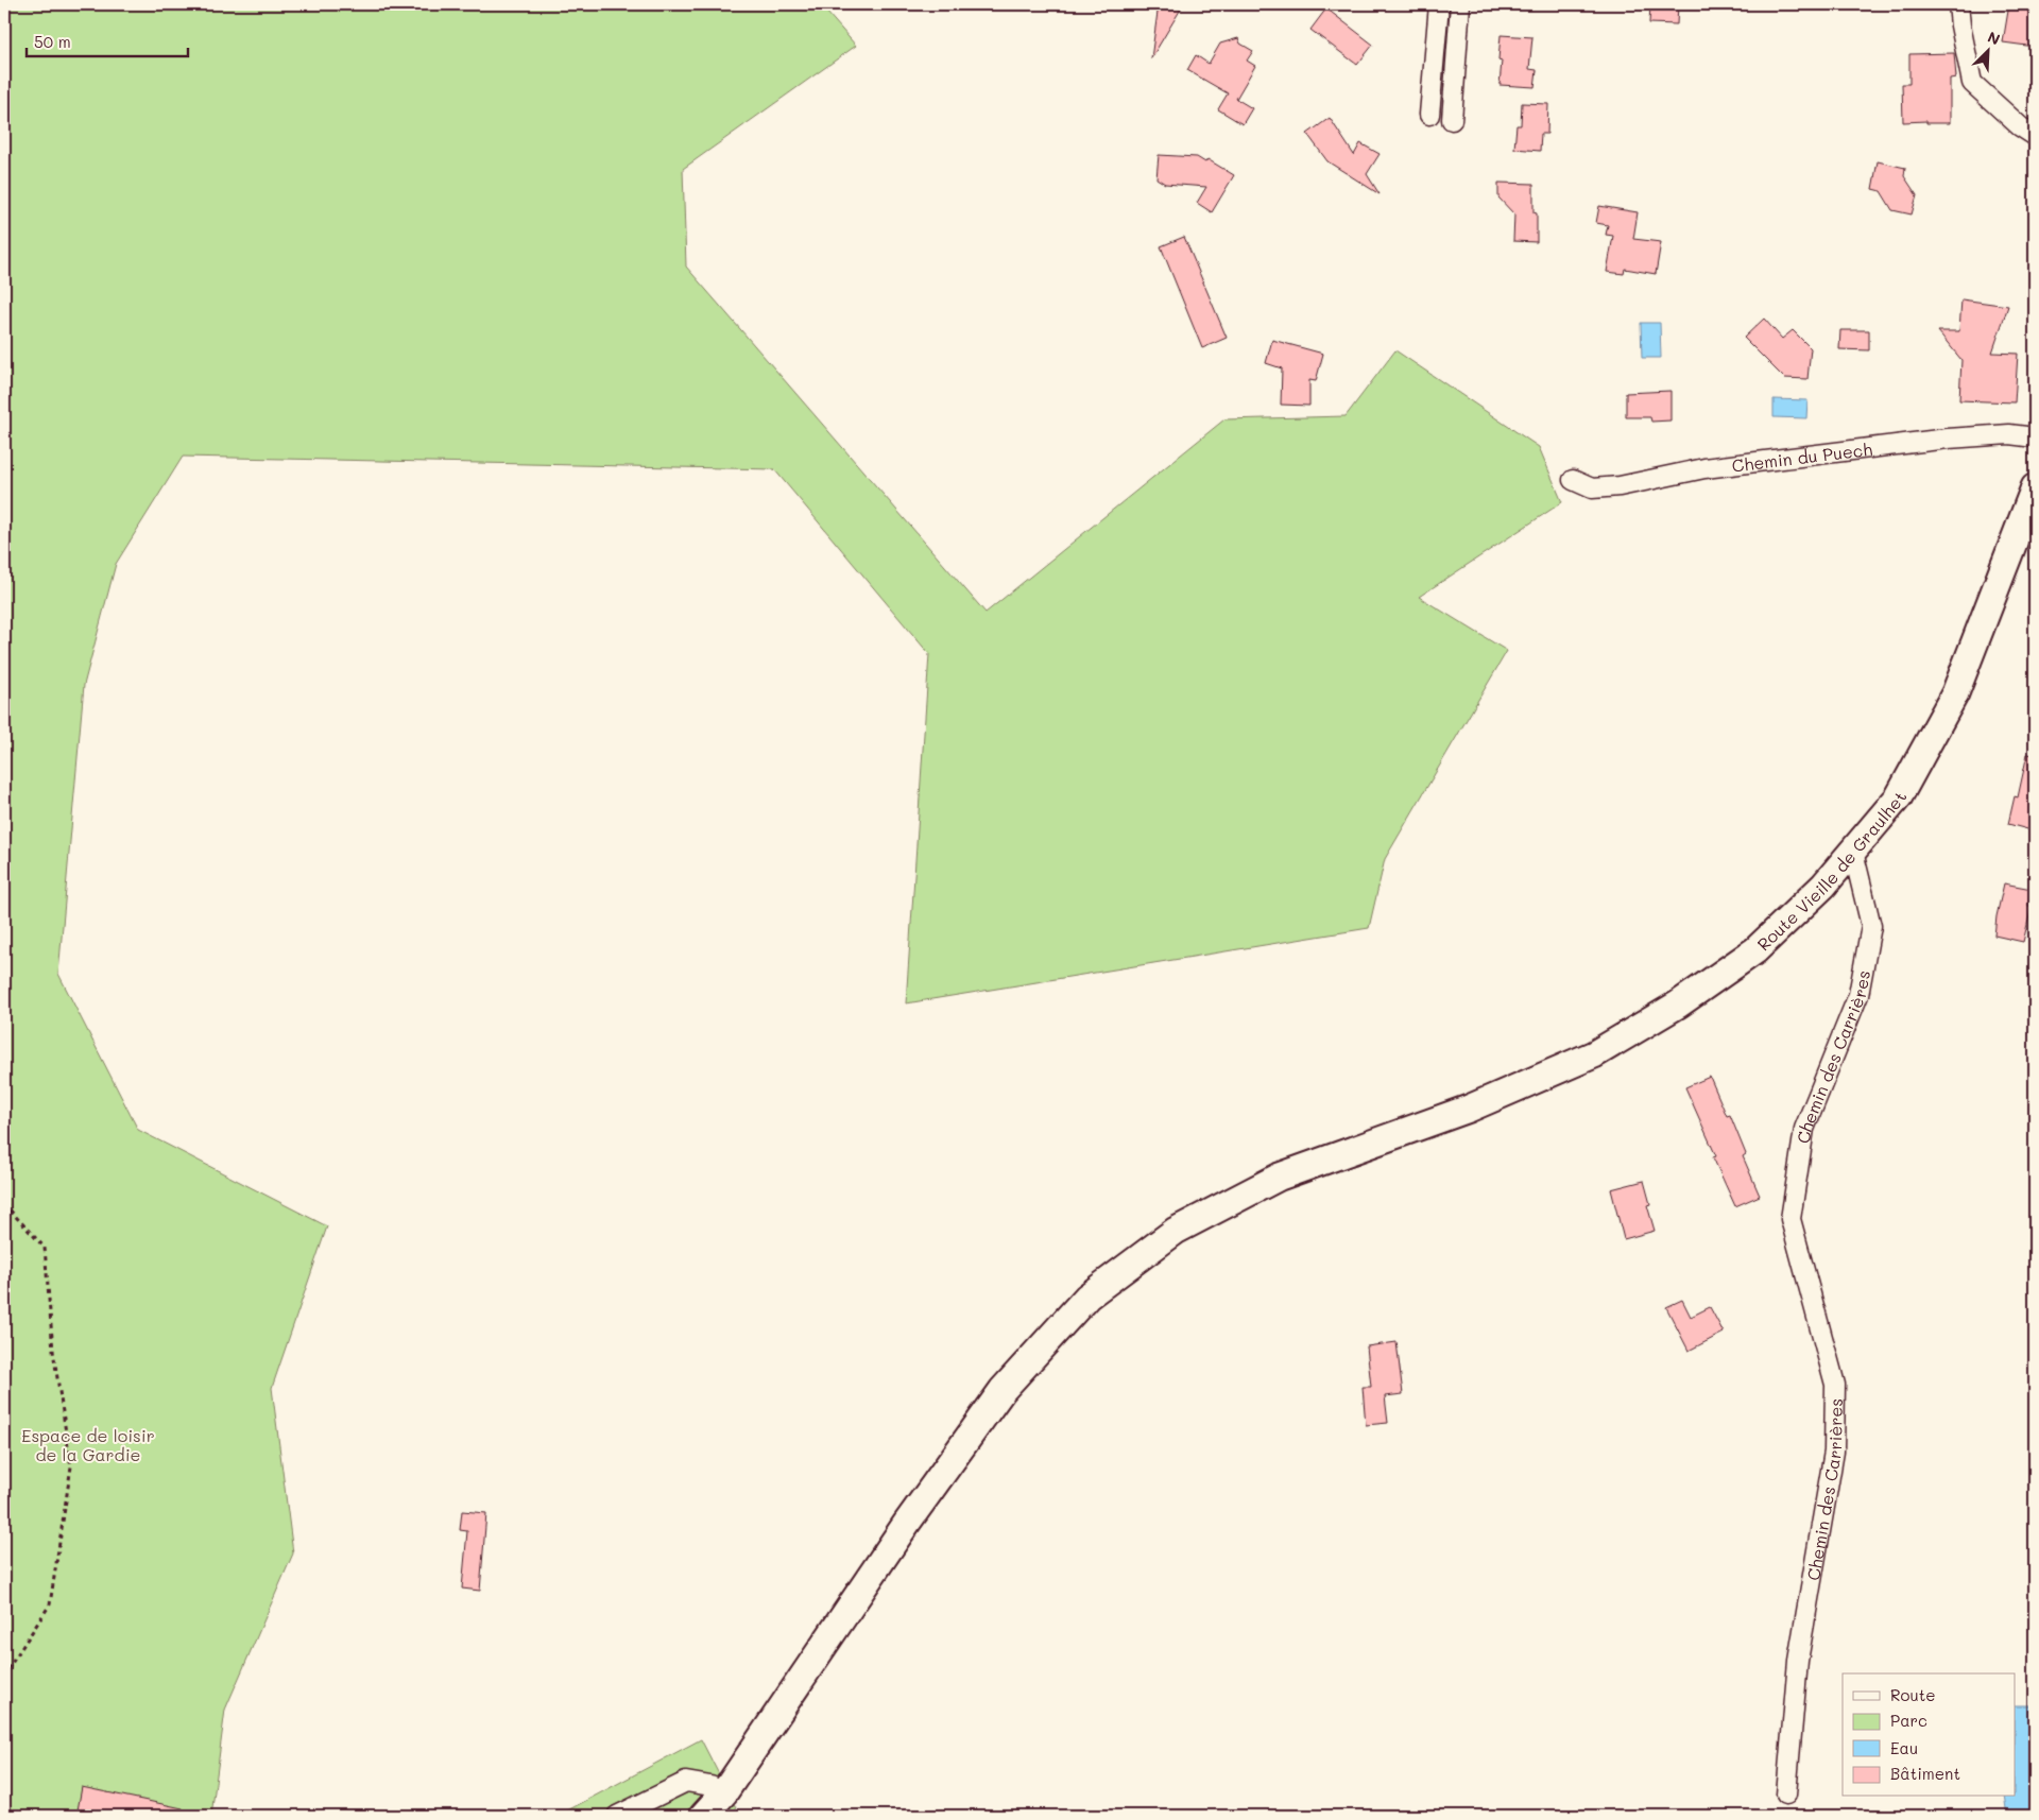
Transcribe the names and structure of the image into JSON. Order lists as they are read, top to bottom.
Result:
{
  "streets": {
    "main road": ["Route Vieille de Graulhet"],
    "street": ["Chemin du Puech", "Chemin des Carrières"]
  },
  "crossings": [
    ["Route Vieille de Graulhet", "Chemin des Carrières"]
  ],
  "parks": ["Espace de loisir de la Gardie"],
  "legend": [
    "Route",
    "Parc",
    "Eau",
    "Bâtiment"
  ],
  "scale_bar": "50 m",
  "north": "top right"
}
